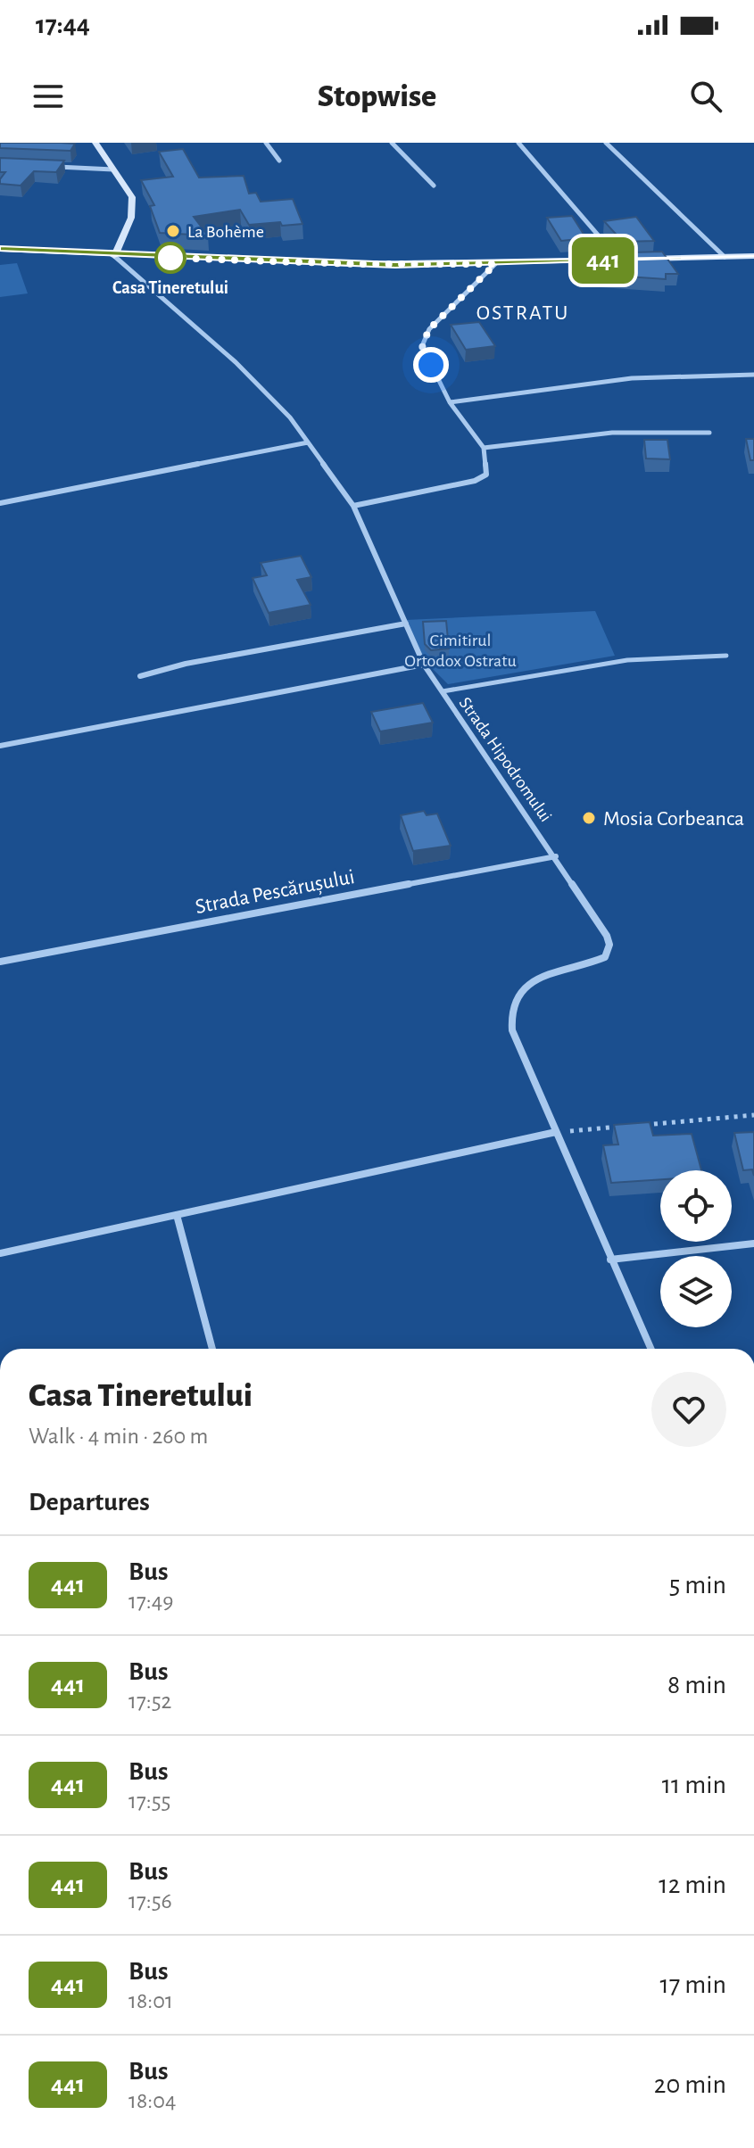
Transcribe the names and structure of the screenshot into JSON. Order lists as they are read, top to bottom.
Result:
{
  "streets": {
    "street": ["Strada Hipodromului", "Strada Pescărușului"]
  },
  "crossings": [
    ["Strada Hipodromului", "Strada Pescărușului"]
  ],
  "districts": ["OSTRATU"],
  "parks": ["Cimitirul Ortodox Ostratu"],
  "places": ["La Bohème", "Casa Tineretului", "Mosia Corbeanca"],
  "lines": ["bus line 441"],
  "page": {
    "status": "17:44",
    "header": "Stopwise",
    "on_map": "441",
    "heading": [
      ["Casa Tineretului", "Walk · 4 min · 260 m"],
      "Departures"
    ],
    "list": [
      {
        "mark": "441",
        "name": "Bus",
        "note": "17:49",
        "value": "5 min"
      },
      {
        "mark": "441",
        "name": "Bus",
        "note": "17:52",
        "value": "8 min"
      },
      {
        "mark": "441",
        "name": "Bus",
        "note": "17:55",
        "value": "11 min"
      },
      {
        "mark": "441",
        "name": "Bus",
        "note": "17:56",
        "value": "12 min"
      },
      {
        "mark": "441",
        "name": "Bus",
        "note": "18:01",
        "value": "17 min"
      },
      {
        "mark": "441",
        "name": "Bus",
        "note": "18:04",
        "value": "20 min"
      }
    ]
  }
}
